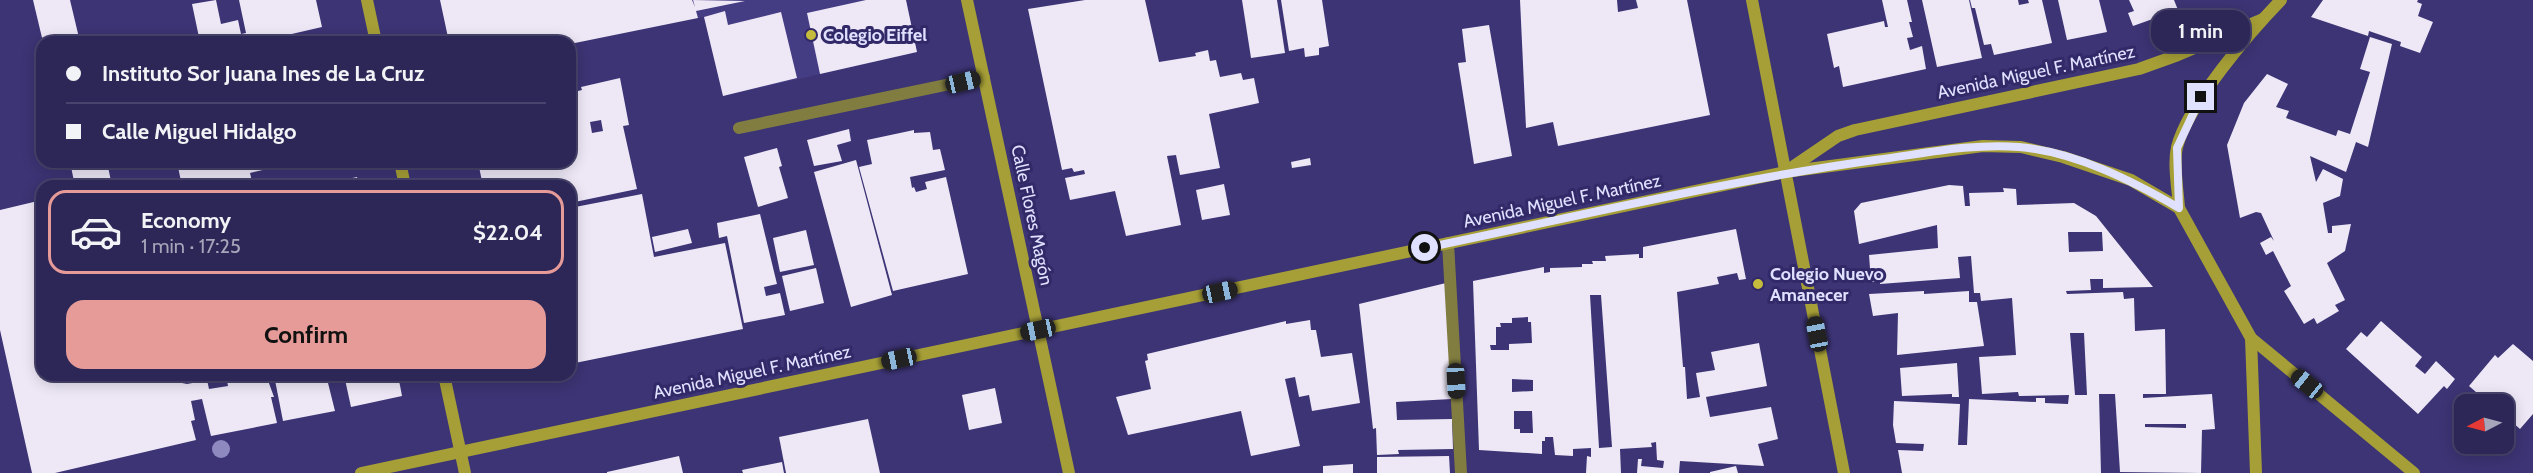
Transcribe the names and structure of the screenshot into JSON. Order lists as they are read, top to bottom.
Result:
{
  "streets": {
    "main road": ["Avenida Miguel F. Martínez", "Calle Flores Magón"]
  },
  "crossings": [
    ["Avenida Miguel F. Martínez", "Calle Flores Magón"]
  ],
  "places": ["Colegio Eiffel", "Colegio Nuevo Amanecer"],
  "north": "left",
  "page": {
    "bubble": "1 min",
    "banner": ["Instituto Sor Juana Ines de La Cruz", "Calle Miguel Hidalgo"],
    "list": [
      {
        "name": "Economy",
        "note": "1 min · 17:25",
        "value": "$22.04"
      }
    ],
    "buttons": "Confirm"
  }
}
